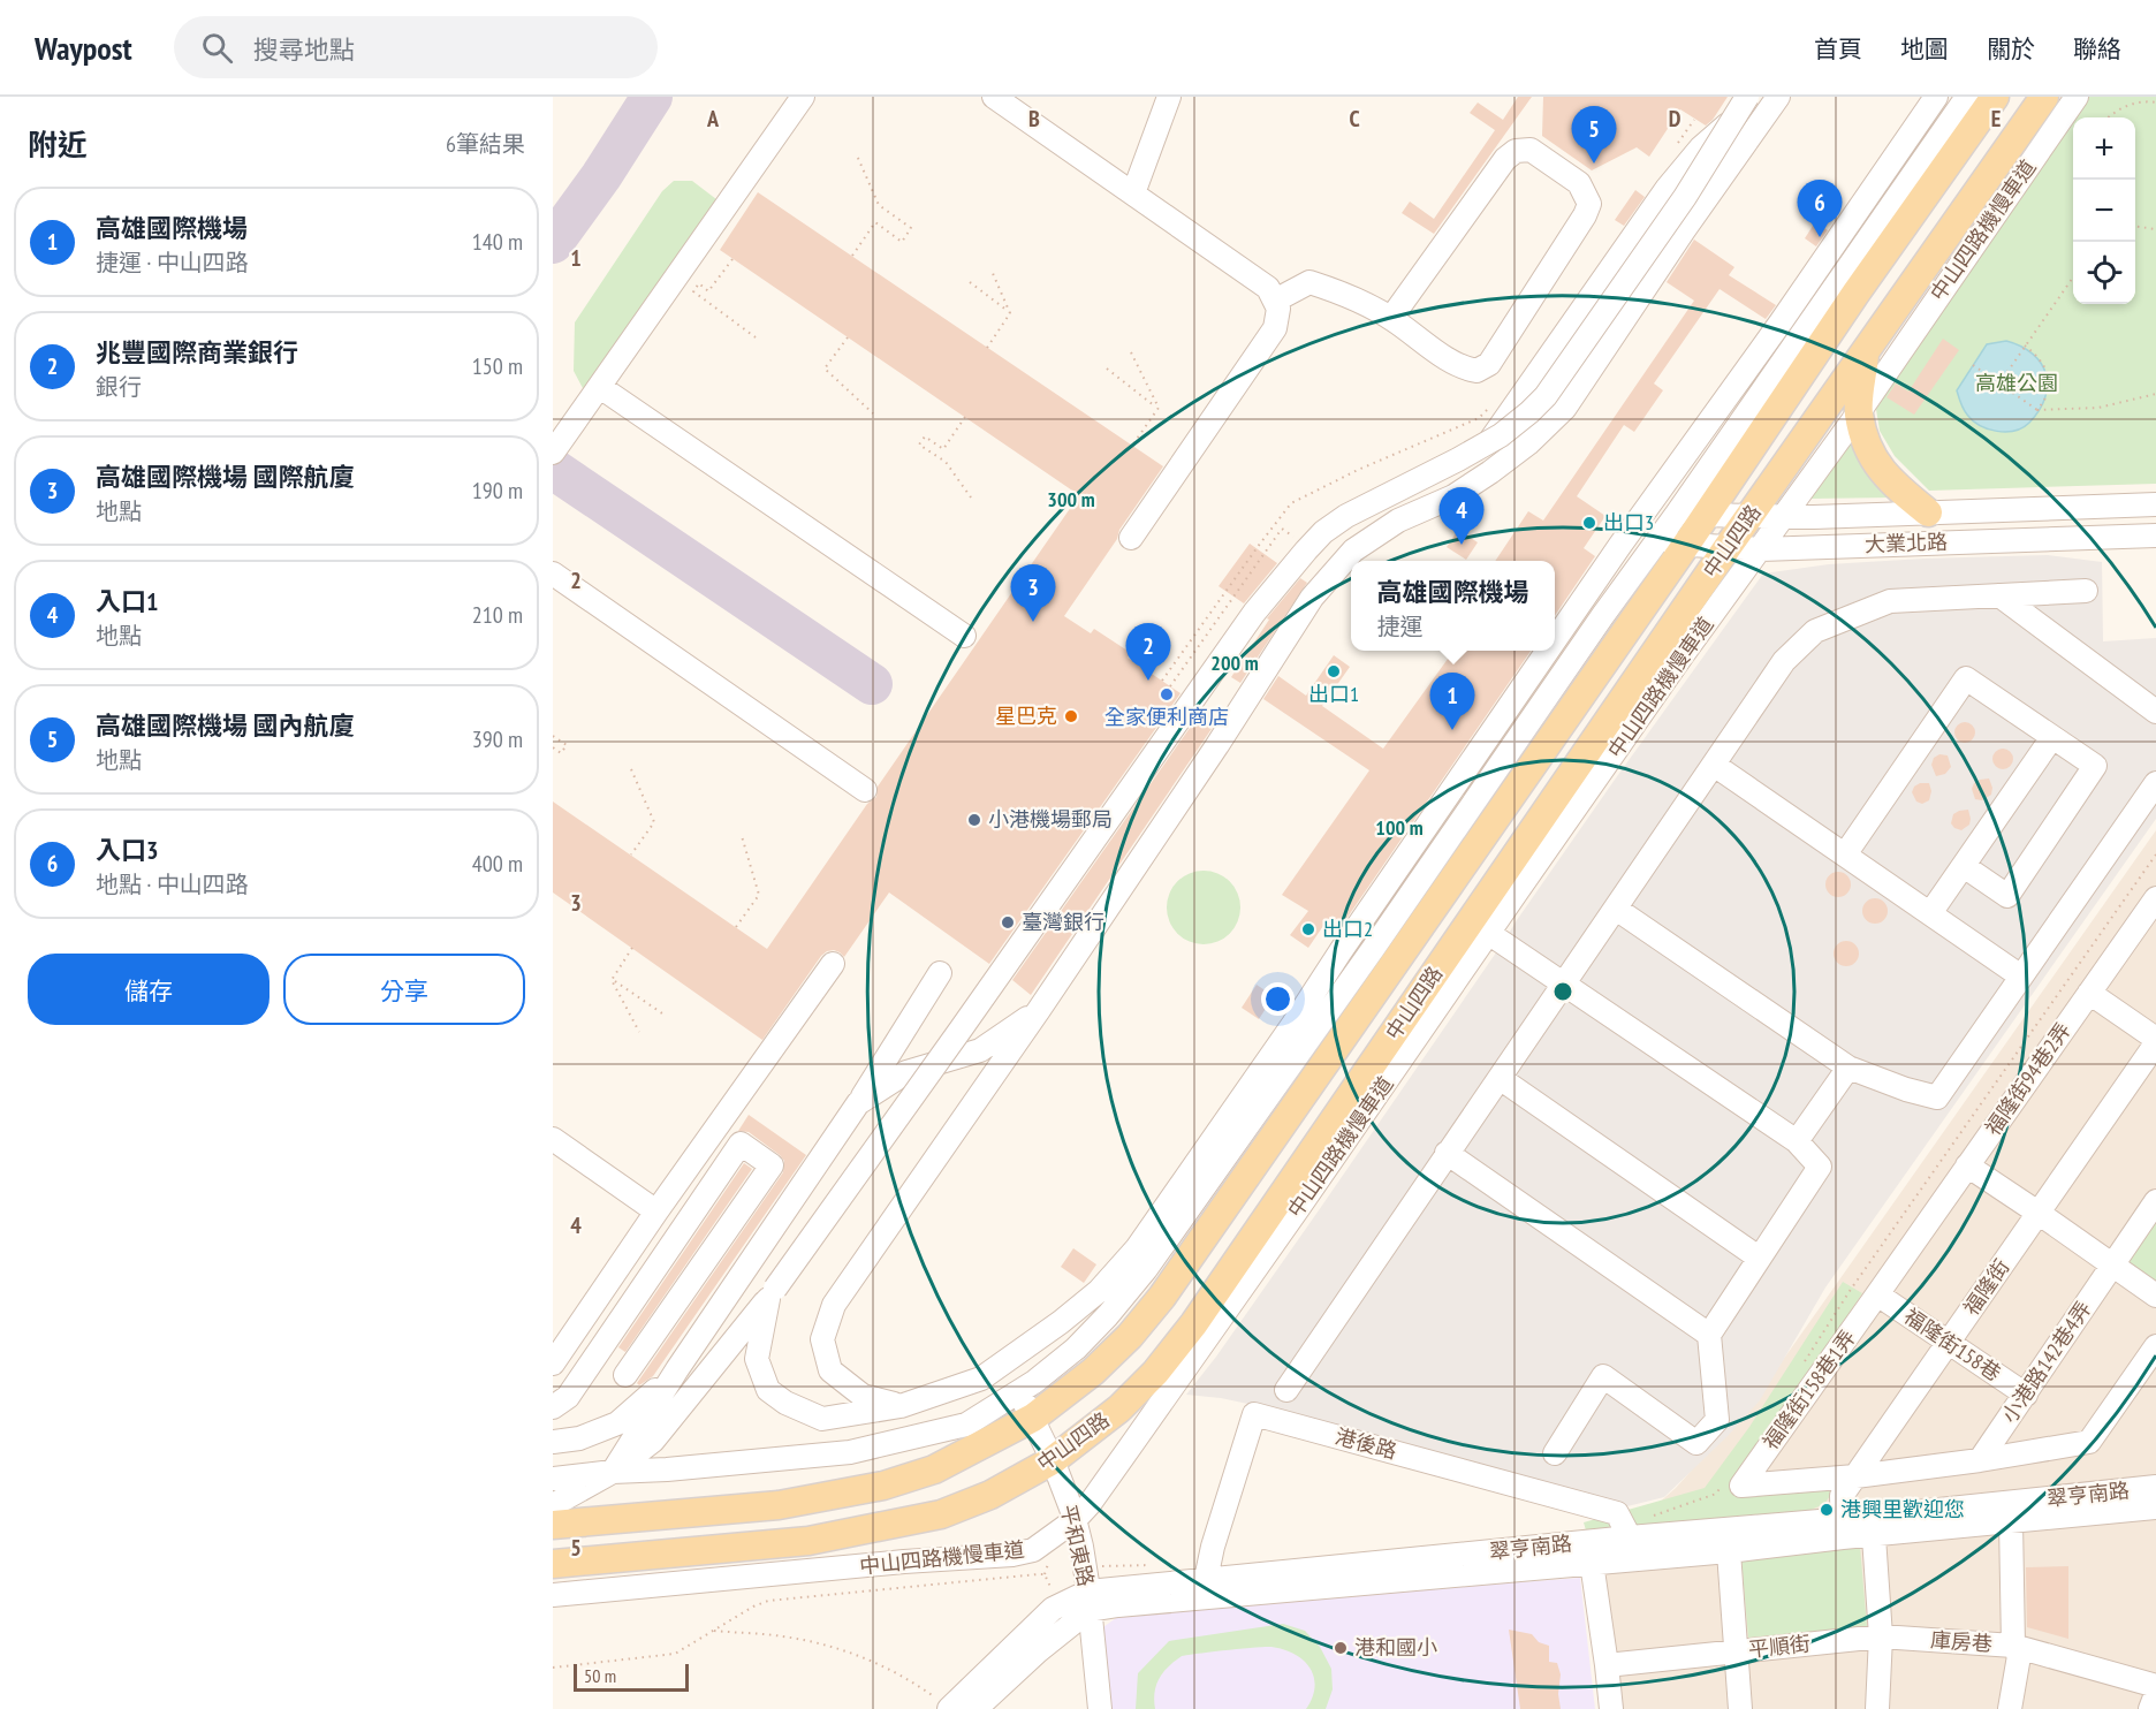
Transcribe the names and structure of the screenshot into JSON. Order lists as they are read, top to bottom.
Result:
{
  "streets": {
    "main road": ["中山四路"],
    "street": [
      "中山四路機慢車道",
      "大業北路",
      "福隆街94巷2弄",
      "福隆街",
      "福隆街158巷",
      "小港路142巷4弄",
      "福隆街158巷1弄",
      "港後路",
      "翠亨南路",
      "平和東路",
      "庫房巷",
      "平順街"
    ]
  },
  "crossings": [
    ["中山四路機慢車道", "大業北路"],
    ["中山四路機慢車道", "平和東路"],
    ["中山四路", "大業北路"],
    ["中山四路", "平和東路"],
    ["福隆街94巷2弄", "福隆街158巷"],
    ["福隆街94巷2弄", "福隆街158巷1弄"],
    ["福隆街", "福隆街158巷"],
    ["福隆街", "翠亨南路"],
    ["福隆街158巷", "小港路142巷4弄"],
    ["福隆街158巷", "福隆街158巷1弄"],
    ["港後路", "翠亨南路"],
    ["翠亨南路", "平和東路"],
    ["庫房巷", "平順街"]
  ],
  "parks": ["高雄公園"],
  "places": [
    "出口3",
    "出口1",
    "全家便利商店",
    "星巴克",
    "小港機場郵局",
    "臺灣銀行",
    "出口2",
    "港興里歡迎您",
    "港和國小"
  ],
  "scale_bar": "50 m",
  "page": {
    "header": "Waypost",
    "search": "搜尋地點",
    "nav": [
      "首頁",
      "地圖",
      "關於",
      "聯絡"
    ],
    "heading": ["附近", "6筆結果"],
    "pins": [
      "5",
      "6",
      "4",
      "3",
      "2",
      "1"
    ],
    "map_buttons": ["+", "−"],
    "list": [
      {
        "mark": "1",
        "name": "高雄國際機場",
        "note": "捷運 · 中山四路",
        "value": "140 m"
      },
      {
        "mark": "2",
        "name": "兆豐國際商業銀行",
        "note": "銀行",
        "value": "150 m"
      },
      {
        "mark": "3",
        "name": "高雄國際機場 國際航廈",
        "note": "地點",
        "value": "190 m"
      },
      {
        "mark": "4",
        "name": "入口1",
        "note": "地點",
        "value": "210 m"
      },
      {
        "mark": "5",
        "name": "高雄國際機場 國內航廈",
        "note": "地點",
        "value": "390 m"
      },
      {
        "mark": "6",
        "name": "入口3",
        "note": "地點 · 中山四路",
        "value": "400 m"
      }
    ],
    "popup": ["高雄國際機場", "捷運"],
    "buttons": ["儲存", "分享"],
    "scale": "50 m"
  },
  "grid": {
    "columns": [
      "A",
      "B",
      "C",
      "D",
      "E"
    ],
    "rows": [
      "1",
      "2",
      "3",
      "4",
      "5"
    ]
  },
  "rings": ["300 m", "200 m", "100 m"]
}
